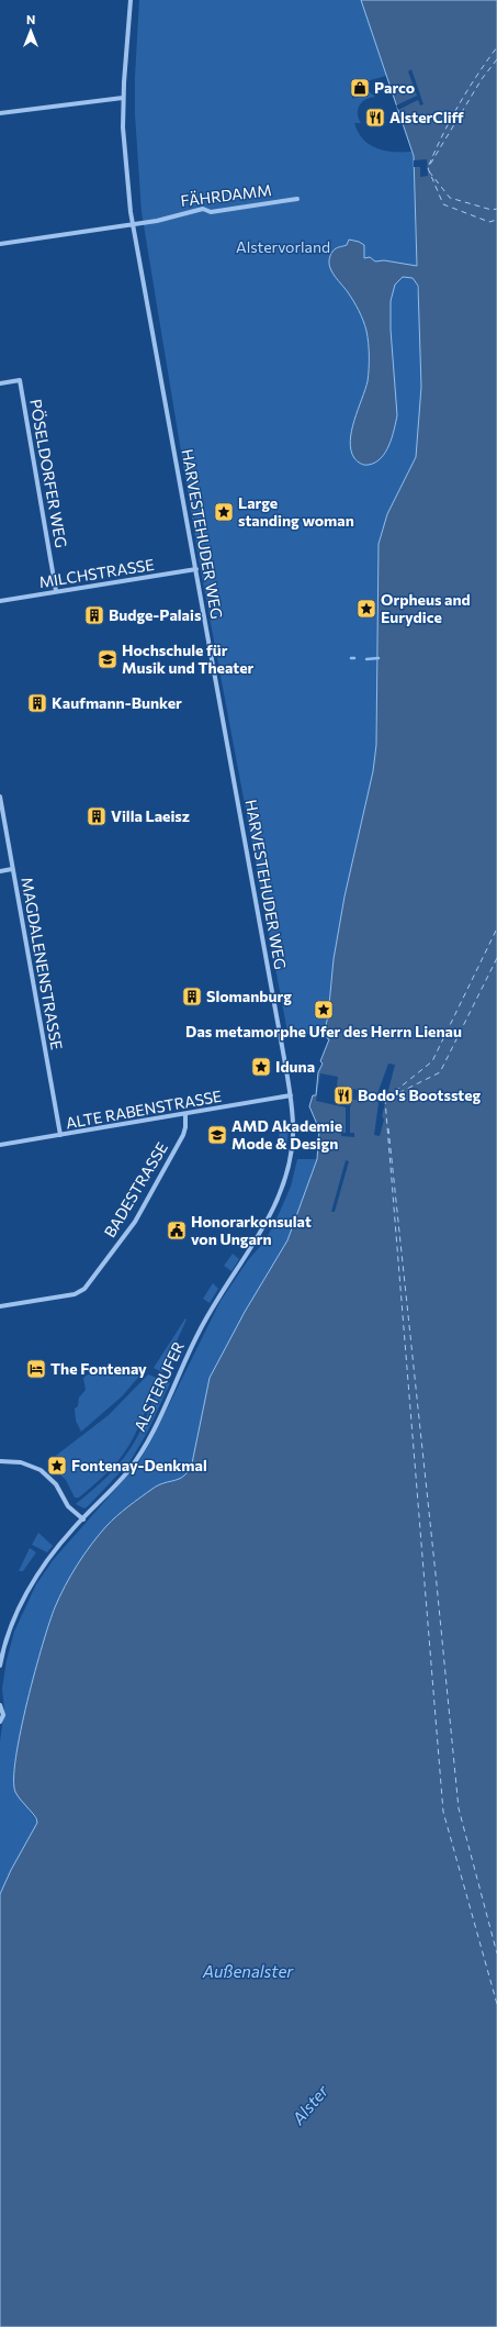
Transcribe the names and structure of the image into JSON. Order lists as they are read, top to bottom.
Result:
{
  "streets": {
    "street": [
      "FÄHRDAMM",
      "PÖSELDORFER WEG",
      "HARVESTEHUDER WEG",
      "MILCHSTRASSE",
      "MAGDALENENSTRASSE",
      "ALTE RABENSTRASSE",
      "BADESTRASSE",
      "ALSTERUFER"
    ]
  },
  "crossings": [
    ["FÄHRDAMM", "HARVESTEHUDER WEG"],
    ["PÖSELDORFER WEG", "MILCHSTRASSE"],
    ["HARVESTEHUDER WEG", "MILCHSTRASSE"],
    ["HARVESTEHUDER WEG", "ALTE RABENSTRASSE"],
    ["HARVESTEHUDER WEG", "ALSTERUFER"],
    ["MAGDALENENSTRASSE", "ALTE RABENSTRASSE"],
    ["ALTE RABENSTRASSE", "BADESTRASSE"],
    ["ALTE RABENSTRASSE", "ALSTERUFER"]
  ],
  "water": ["Außenalster", "Alster"],
  "parks": ["Alstervorland"],
  "places": {
    "shop": ["Parco"],
    "restaurant": ["AlsterCliff", "Bodo's Bootssteg"],
    "place": [
      "Large standing woman",
      "Orpheus and Eurydice",
      "Das metamorphe Ufer des Herrn Lienau",
      "Iduna",
      "Fontenay-Denkmal"
    ],
    "building": [
      "Budge-Palais",
      "Kaufmann-Bunker",
      "Villa Laeisz",
      "Slomanburg"
    ],
    "school or university": ["Hochschule für Musik und Theater", "AMD Akademie Mode & Design"],
    "public building": ["Honorarkonsulat von Ungarn"],
    "hotel": ["The Fontenay"]
  },
  "north": "top"
}
